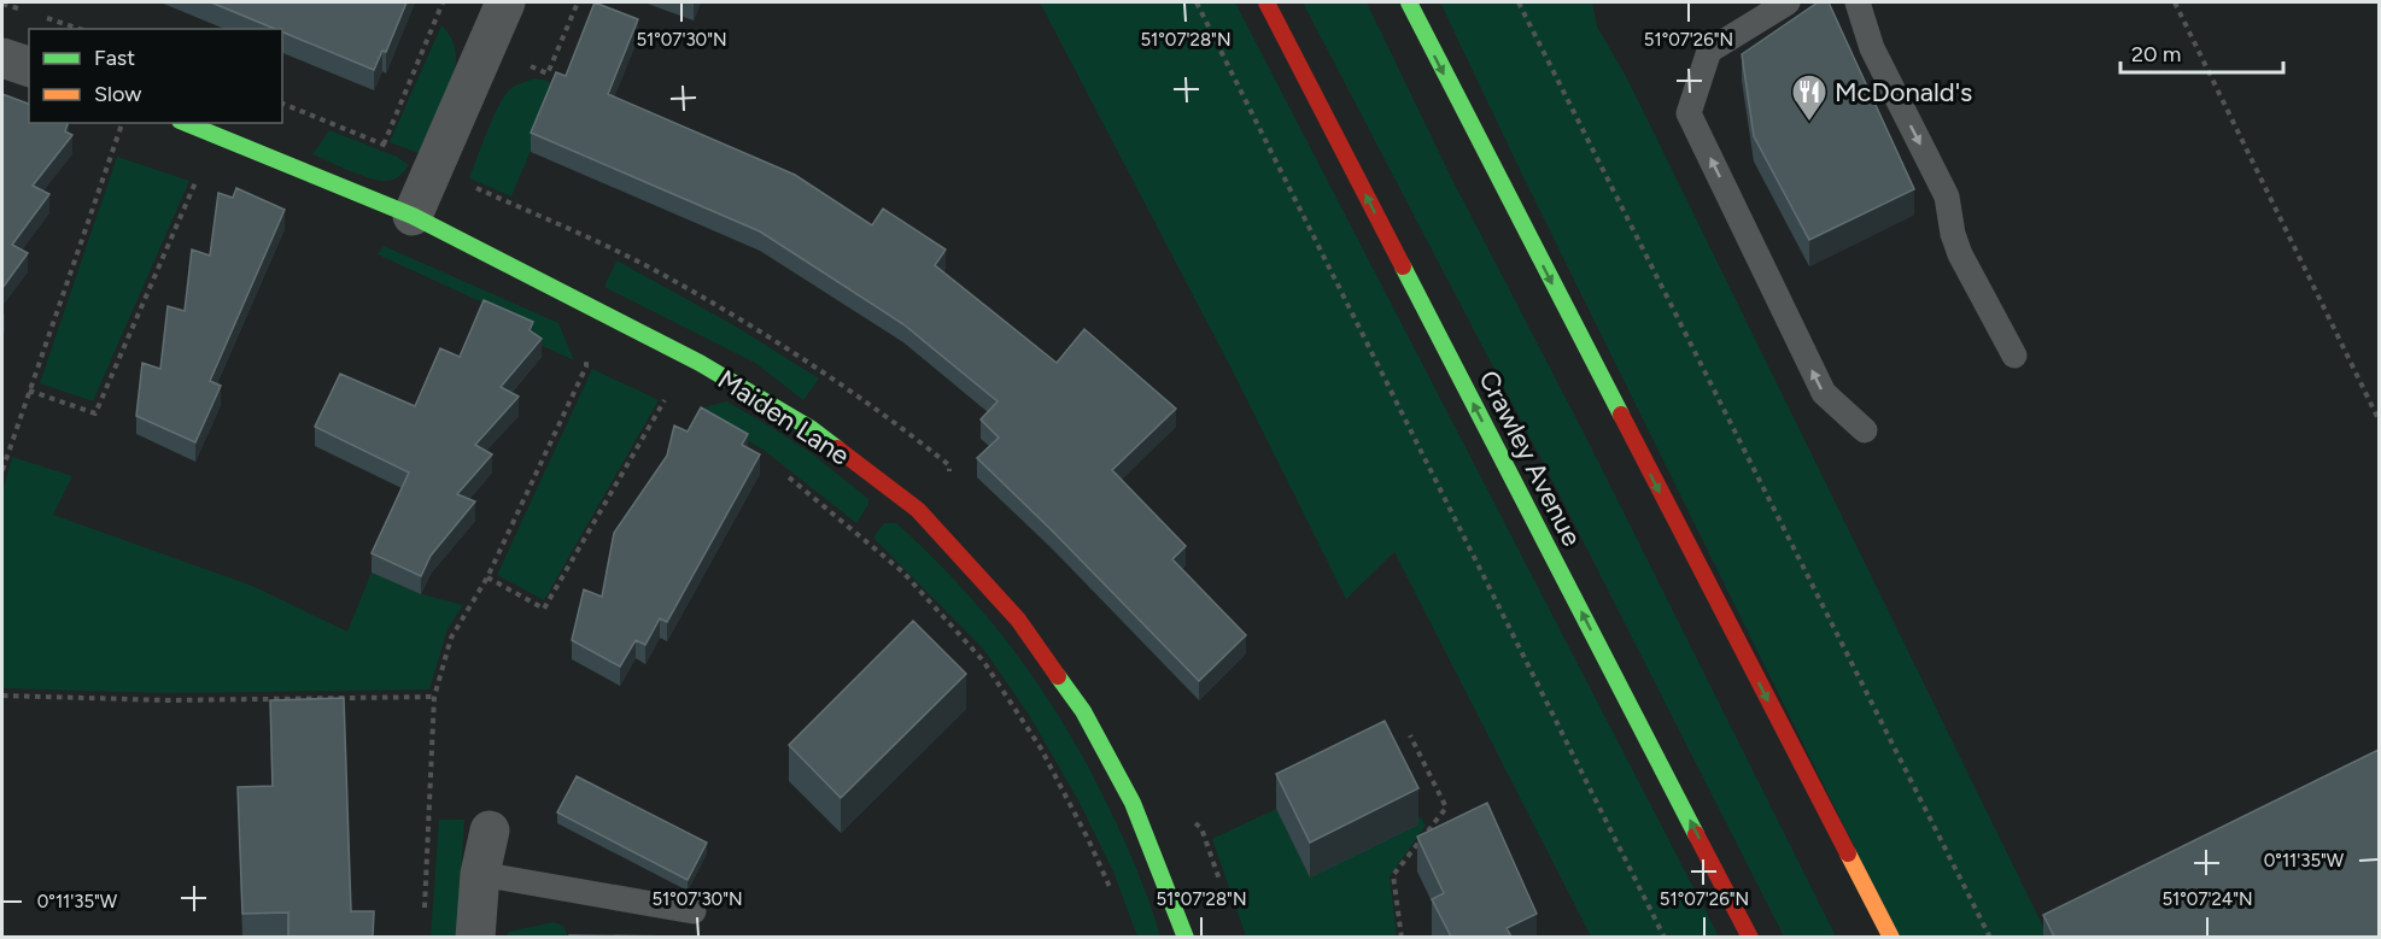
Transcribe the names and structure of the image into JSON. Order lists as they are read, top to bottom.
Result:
{
  "streets": {
    "main road": ["Maiden Lane", "Crawley Avenue"]
  },
  "places": {
    "restaurant": ["McDonald's"]
  },
  "legend": ["Fast", "Slow"],
  "scale_bar": "20 m",
  "coordinates": [
    "51°07'30\"N",
    "51°07'28\"N",
    "51°07'26\"N",
    "0°11'35\"W",
    "51°07'24\"N"
  ]
}
